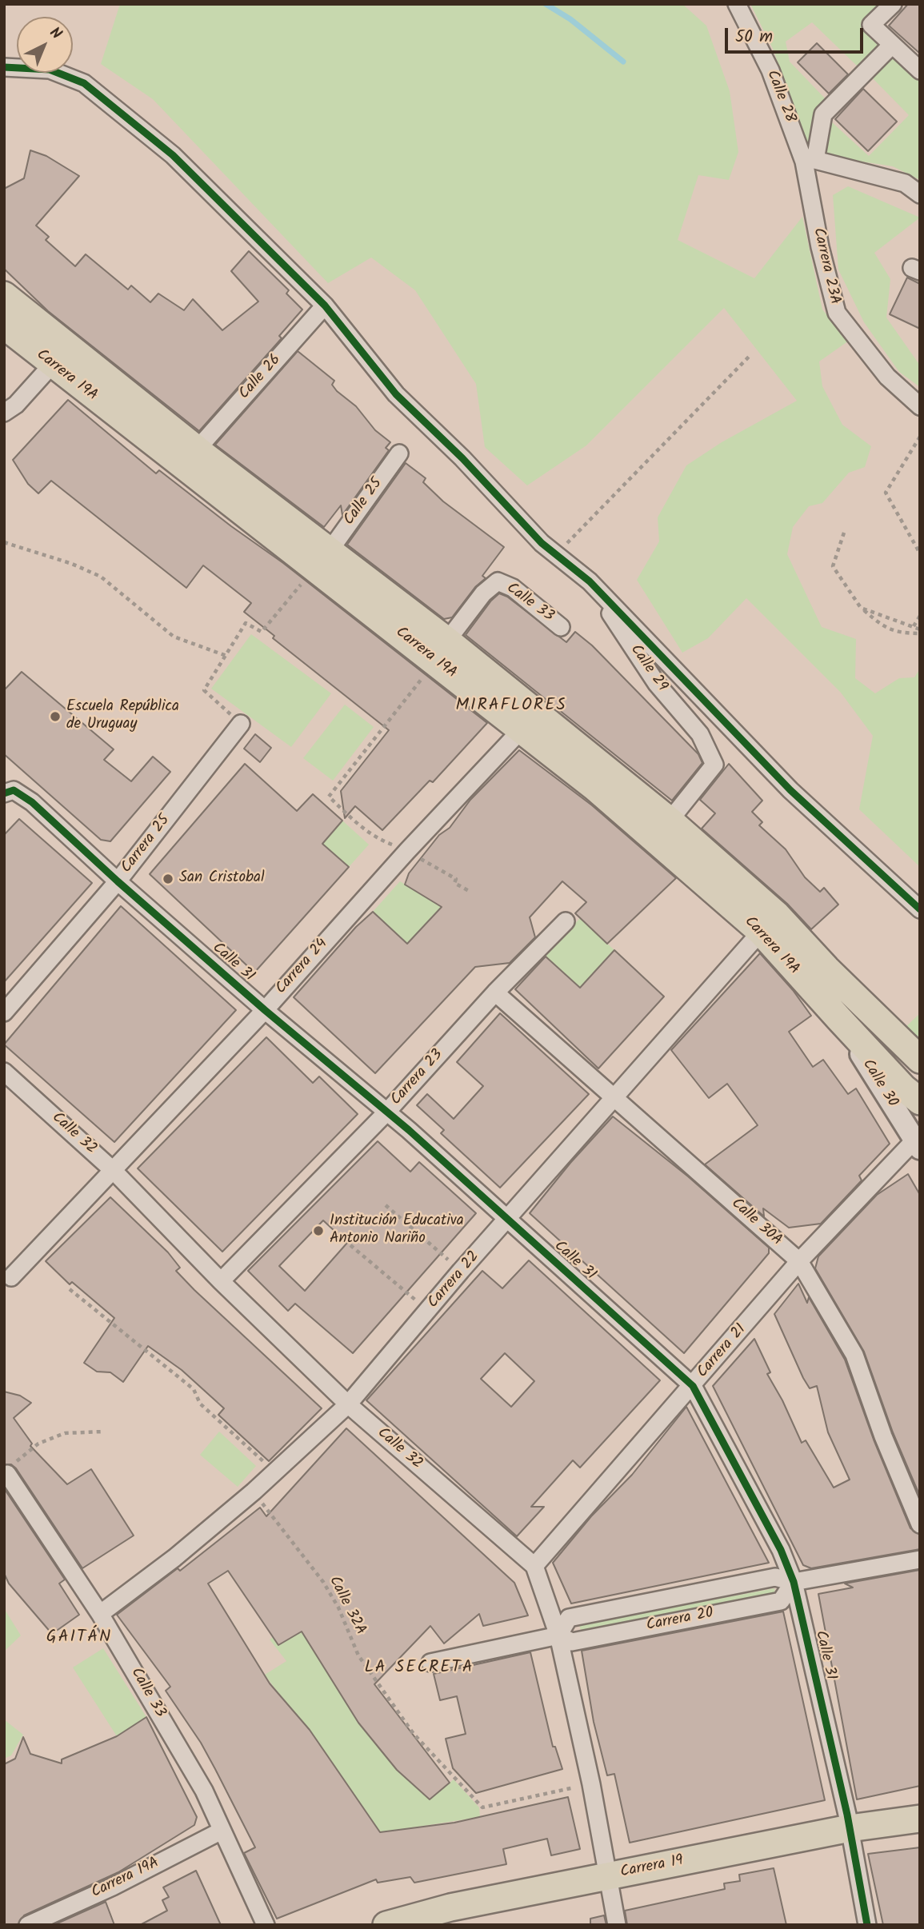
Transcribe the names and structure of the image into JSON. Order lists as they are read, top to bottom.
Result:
{
  "streets": {
    "main road": ["Carrera 19A", "Carrera 19"],
    "street": [
      "Calle 28",
      "Carrera 23A",
      "Calle 26",
      "Calle 25",
      "Calle 33",
      "Calle 29",
      "Carrera 25",
      "Calle 31",
      "Carrera 24",
      "Carrera 23",
      "Calle 30",
      "Calle 32",
      "Calle 30A",
      "Carrera 22",
      "Carrera 21",
      "Carrera 20"
    ],
    "path": ["Calle 32A"]
  },
  "crossings": [
    ["Calle 28", "Carrera 23A"],
    ["Carrera 19A", "Calle 26"],
    ["Carrera 19A", "Calle 25"],
    ["Carrera 19A", "Calle 33"],
    ["Carrera 19A", "Calle 29"],
    ["Carrera 19A", "Carrera 24"],
    ["Carrera 19A", "Calle 30"],
    ["Carrera 19A", "Carrera 22"],
    ["Calle 33", "Carrera 22"],
    ["Carrera 25", "Calle 31"],
    ["Calle 31", "Carrera 24"],
    ["Calle 31", "Carrera 23"],
    ["Calle 31", "Carrera 22"],
    ["Calle 31", "Carrera 21"],
    ["Calle 31", "Carrera 20"],
    ["Calle 31", "Carrera 19"],
    ["Carrera 24", "Calle 32"],
    ["Carrera 23", "Calle 32"],
    ["Carrera 23", "Calle 30A"],
    ["Calle 30", "Carrera 21"],
    ["Calle 32", "Carrera 22"],
    ["Calle 32", "Carrera 21"],
    ["Calle 30A", "Carrera 22"],
    ["Calle 30A", "Carrera 21"],
    ["Carrera 22", "Calle 32A"]
  ],
  "districts": ["MIRAFLORES", "GAITÁN", "LA SECRETA"],
  "places": ["Escuela República de Uruguay", "San Cristobal", "Institución Educativa Antonio Nariño"],
  "scale_bar": "50 m",
  "north": "top right"
}
